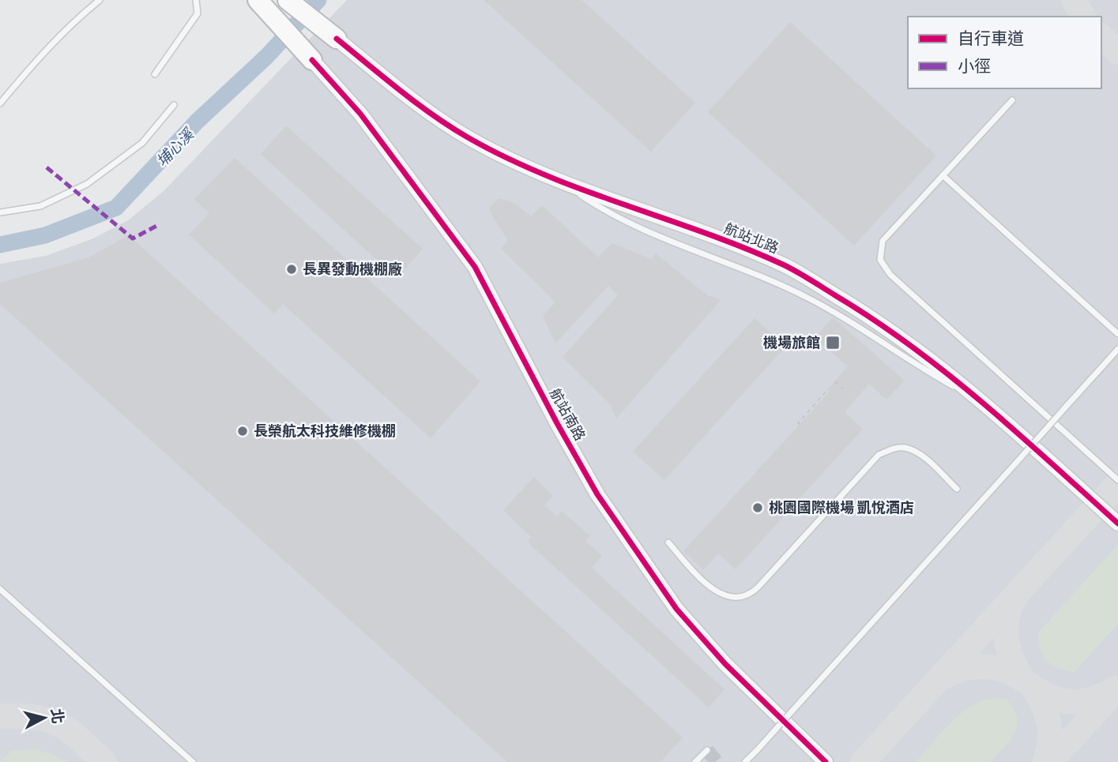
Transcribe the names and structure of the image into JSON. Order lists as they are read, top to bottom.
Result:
{
  "streets": {
    "street": ["航站北路", "航站南路"]
  },
  "water": ["埔心溪"],
  "places": {
    "other": ["長異發動機棚廠", "長榮航太科技維修機棚", "桃園國際機場 凱悅酒店"],
    "transit": ["機場旅館"]
  },
  "legend": ["自行車道", "小徑"],
  "north": "right"
}
